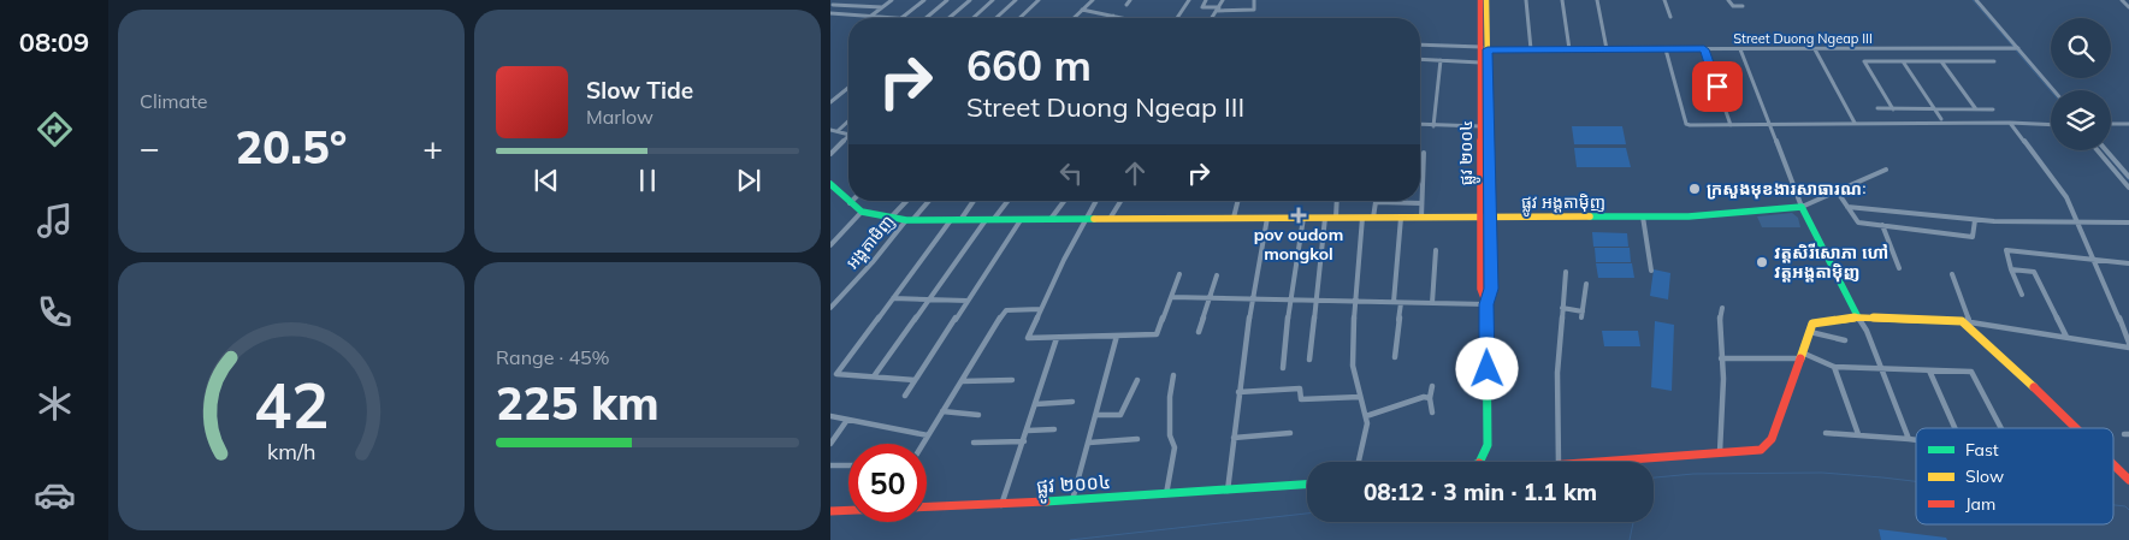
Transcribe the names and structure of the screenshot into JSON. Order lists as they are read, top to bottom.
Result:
{
  "streets": {
    "street": [
      "Street Duong Ngeap III",
      "ផ្លូវ ២០០៤",
      "ផ្លូវ អង្តតាម៉ិញ",
      "អង្គតាមិញ"
    ]
  },
  "crossings": [
    ["Street Duong Ngeap III", "ផ្លូវ ២០០៤"],
    ["ផ្លូវ ២០០៤", "ផ្លូវ អង្តតាម៉ិញ"],
    ["ផ្លូវ អង្តតាម៉ិញ", "អង្គតាមិញ"]
  ],
  "places": {
    "other": ["ក្រសួងមុខងារសាធារណៈ", "វត្តសិរីសោភា ហៅ វត្តអង្តតាម៉ិញ"],
    "health": ["pov oudom mongkol"]
  },
  "legend": ["Fast", "Slow", "Jam"],
  "page": {
    "tabs": "08:09",
    "tile": [
      "Climate",
      ["Range · 45%", "225 km"]
    ],
    "turn": ["660 m", "Street Duong Ngeap III"],
    "song": ["Slow Tide", "Marlow"],
    "heat": ["−", "20.5°", "+"],
    "limit": "50",
    "trip": "08:12 · 3 min · 1.1 km",
    "gauge": ["42", "km/h"]
  }
}
